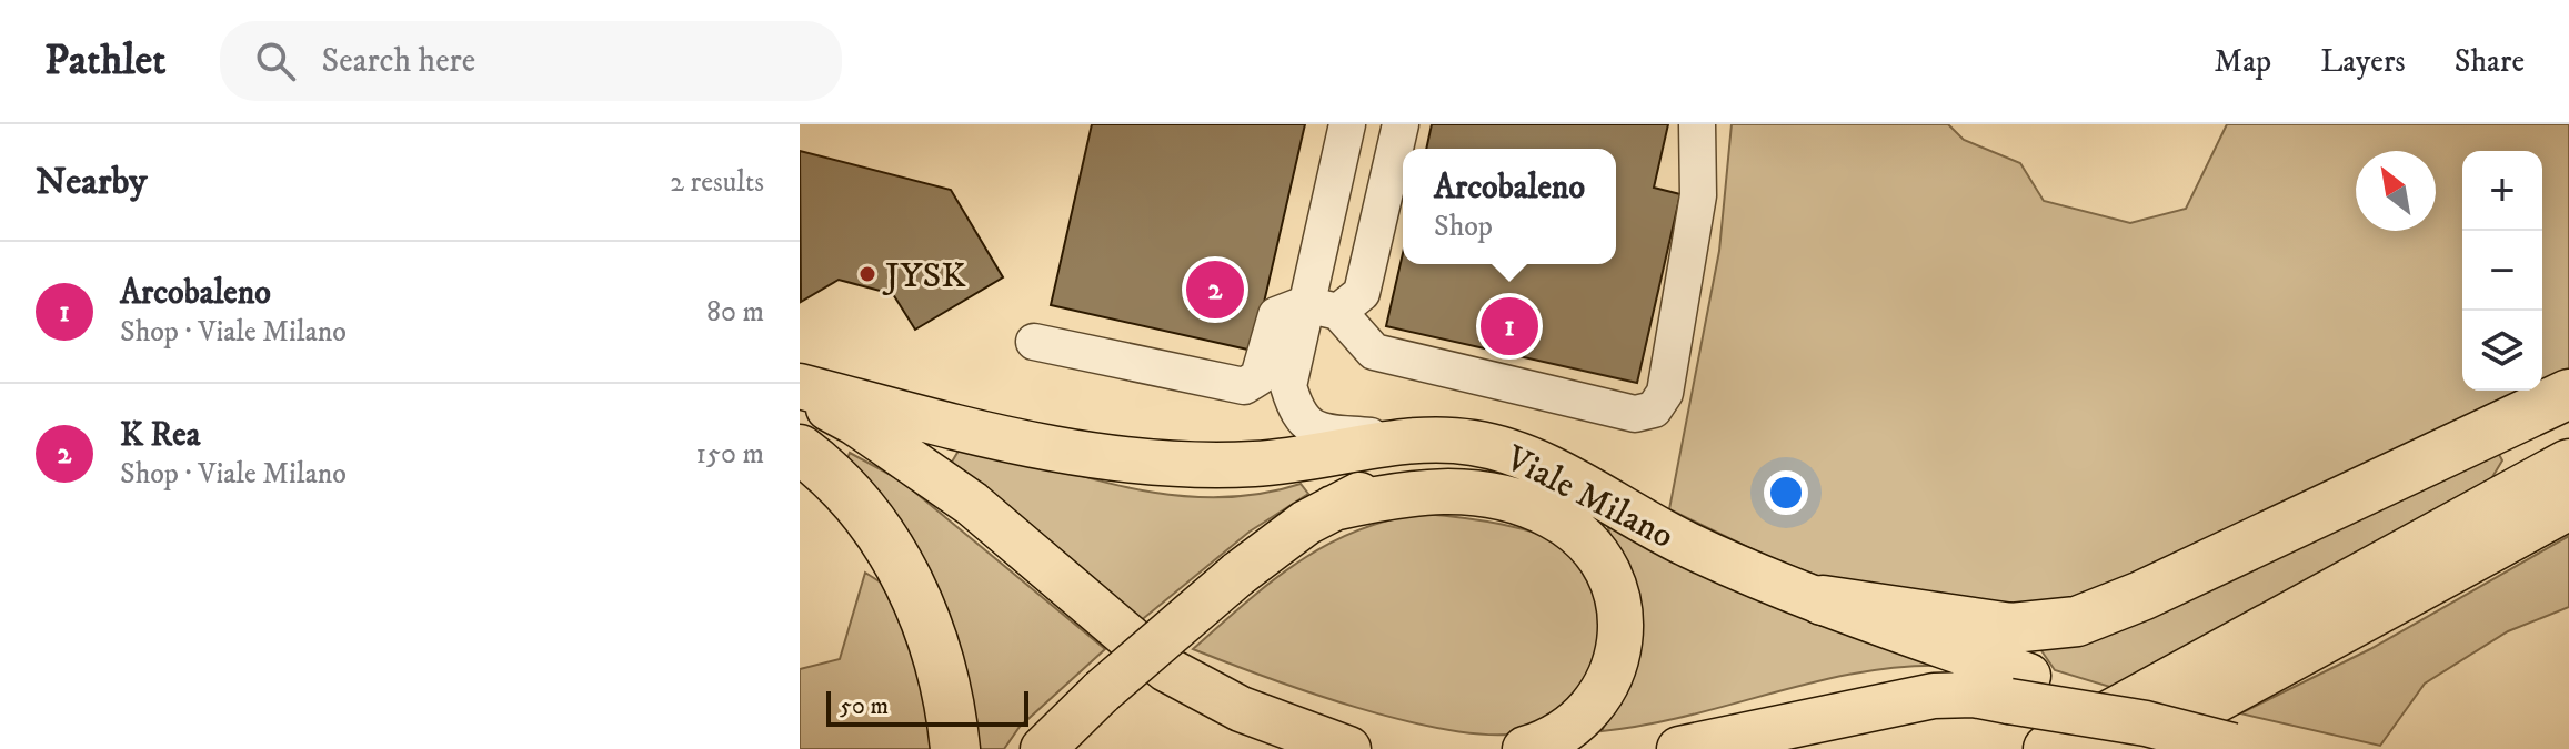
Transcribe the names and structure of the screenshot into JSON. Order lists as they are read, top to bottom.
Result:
{
  "streets": {
    "main road": ["Viale Milano"]
  },
  "places": ["JYSK"],
  "scale_bar": "50 m",
  "north": "top left",
  "page": {
    "header": "Pathlet",
    "search": "Search here",
    "nav": ["Map", "Layers", "Share"],
    "heading": ["Nearby", "2 results"],
    "popup": ["Arcobaleno", "Shop"],
    "map_buttons": ["+", "−"],
    "list": [
      {
        "mark": "1",
        "name": "Arcobaleno",
        "note": "Shop · Viale Milano",
        "value": "80 m"
      },
      {
        "mark": "2",
        "name": "K Rea",
        "note": "Shop · Viale Milano",
        "value": "150 m"
      }
    ],
    "pins": ["2", "1"],
    "scale": "50 m"
  }
}
